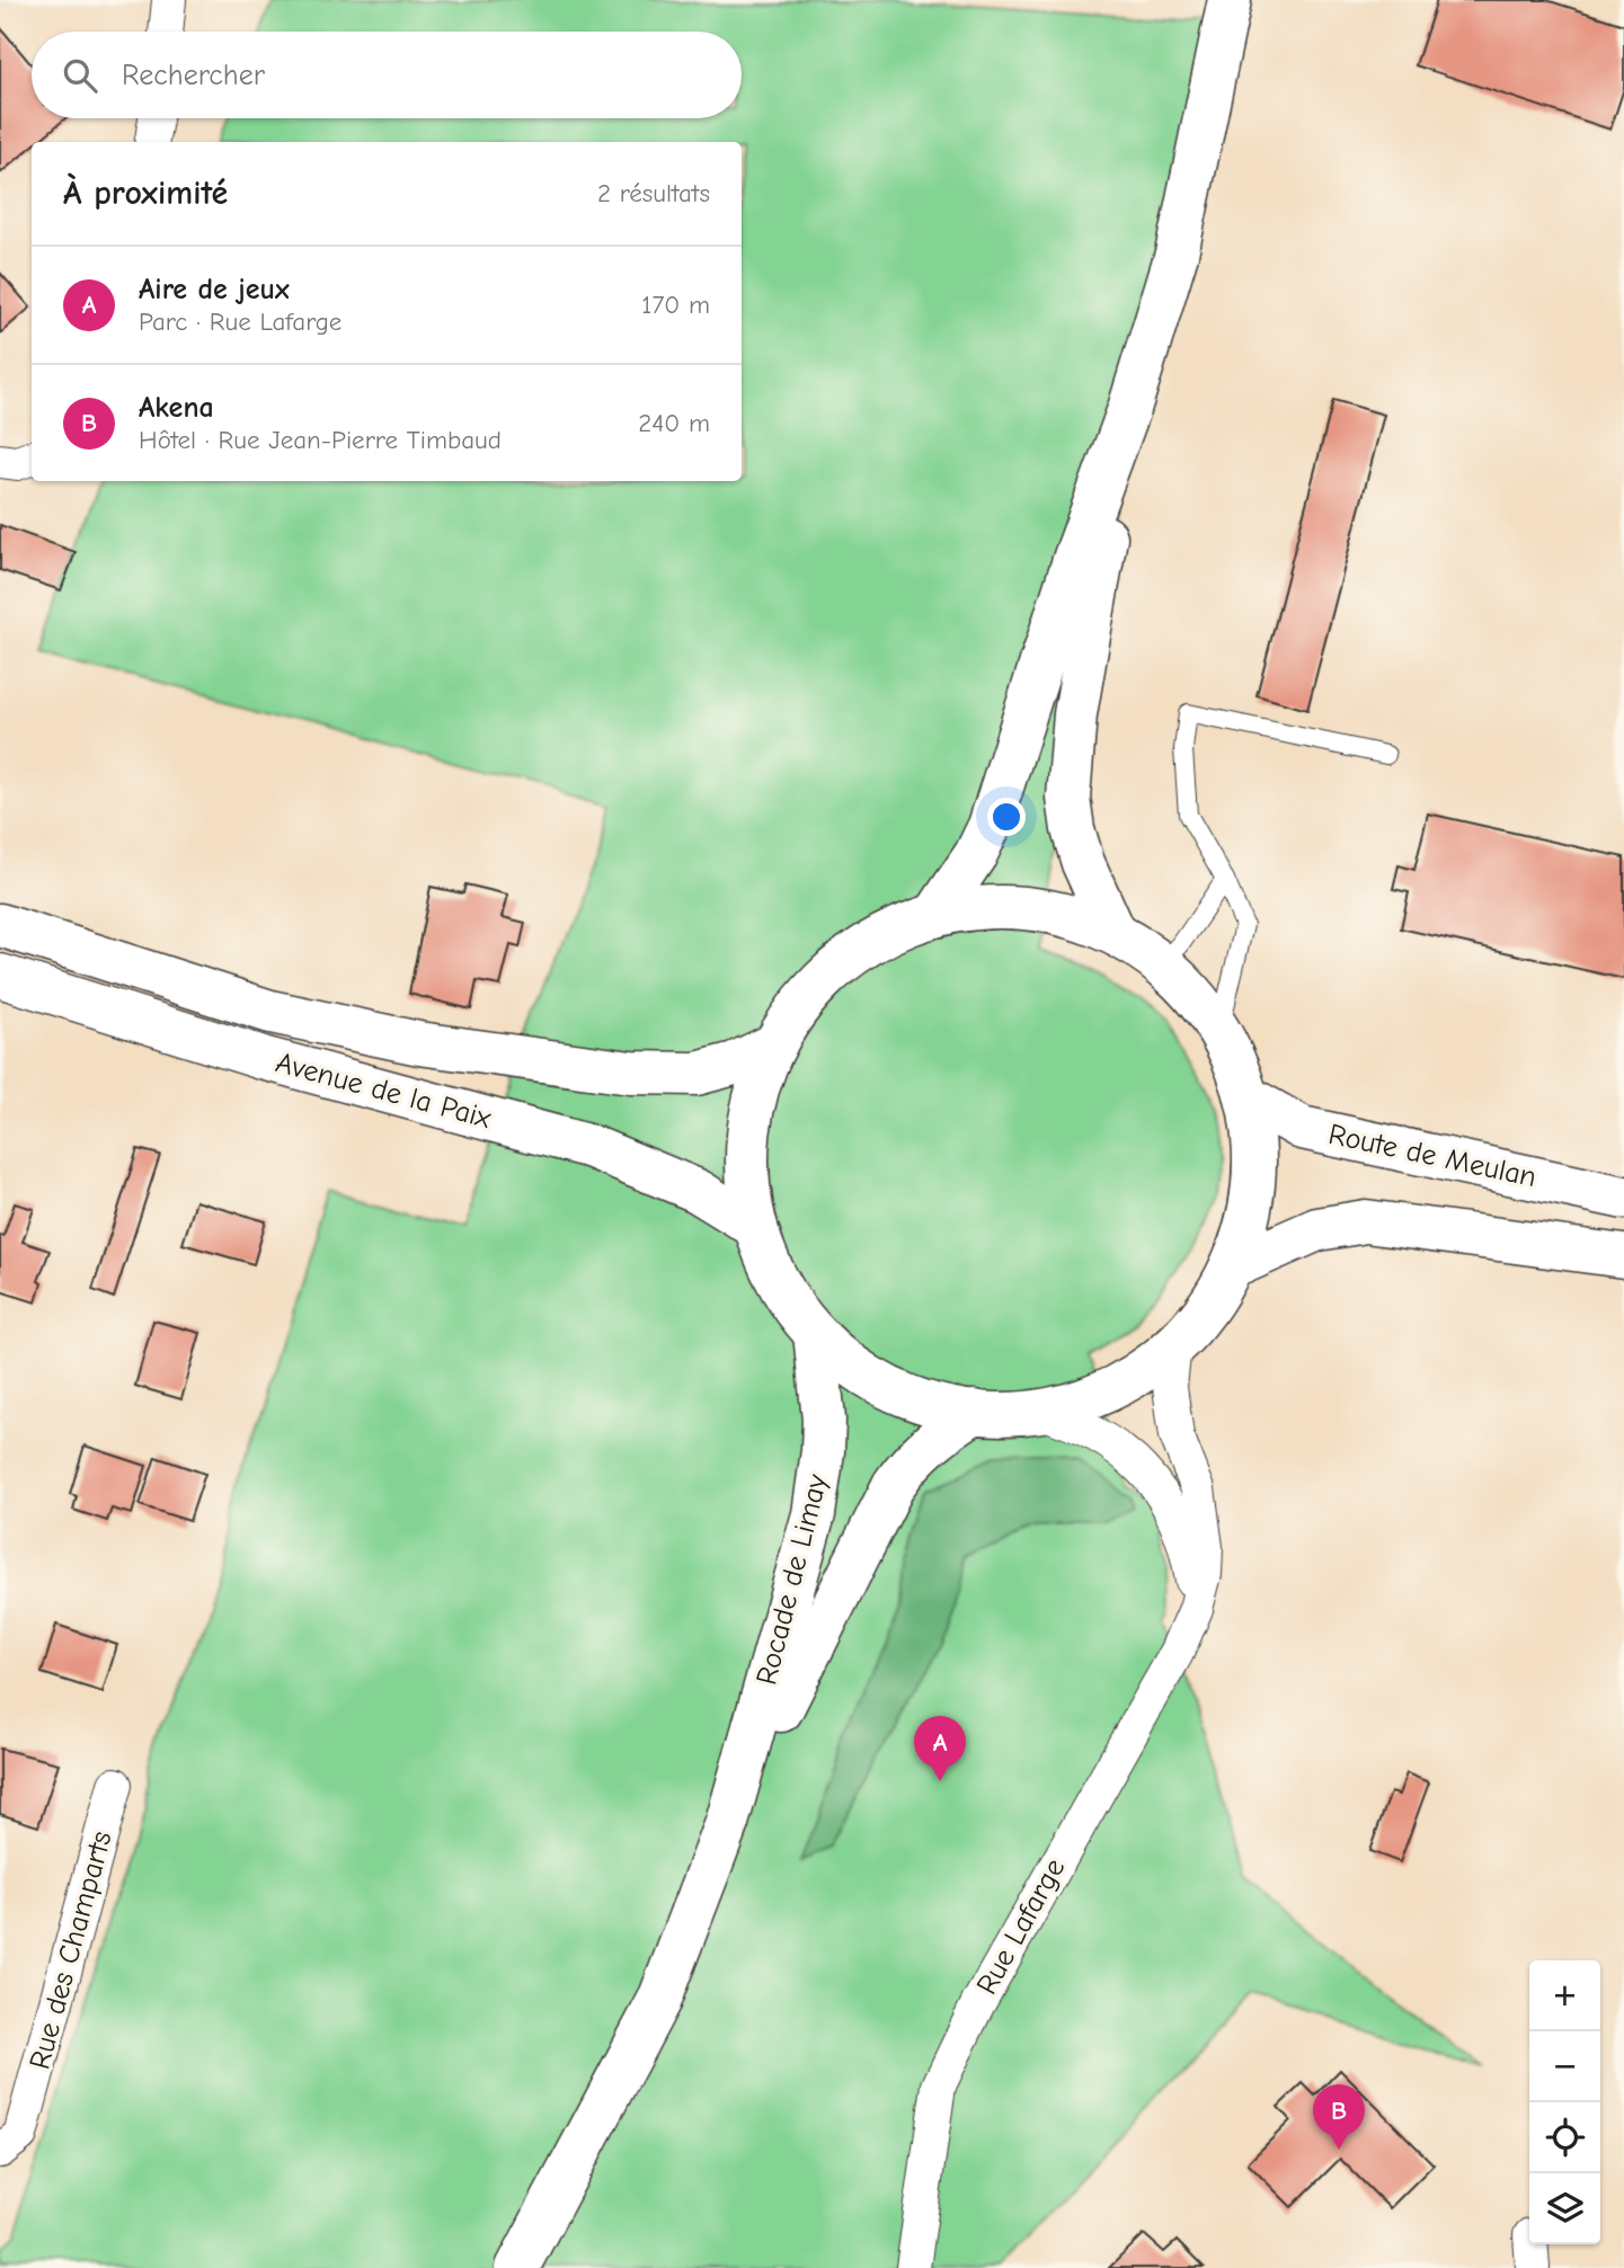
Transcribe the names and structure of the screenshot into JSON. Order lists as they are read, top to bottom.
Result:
{
  "streets": {
    "main road": ["Avenue de la Paix", "Route de Meulan", "Rocade de Limay"],
    "street": ["Rue Lafarge", "Rue des Champarts"]
  },
  "page": {
    "search": "Rechercher",
    "heading": ["À proximité", "2 résultats"],
    "list": [
      {
        "mark": "A",
        "name": "Aire de jeux",
        "note": "Parc · Rue Lafarge",
        "value": "170 m"
      },
      {
        "mark": "B",
        "name": "Akena",
        "note": "Hôtel · Rue Jean-Pierre Timbaud",
        "value": "240 m"
      }
    ],
    "pins": ["A", "B"],
    "map_buttons": ["+", "−"]
  }
}
